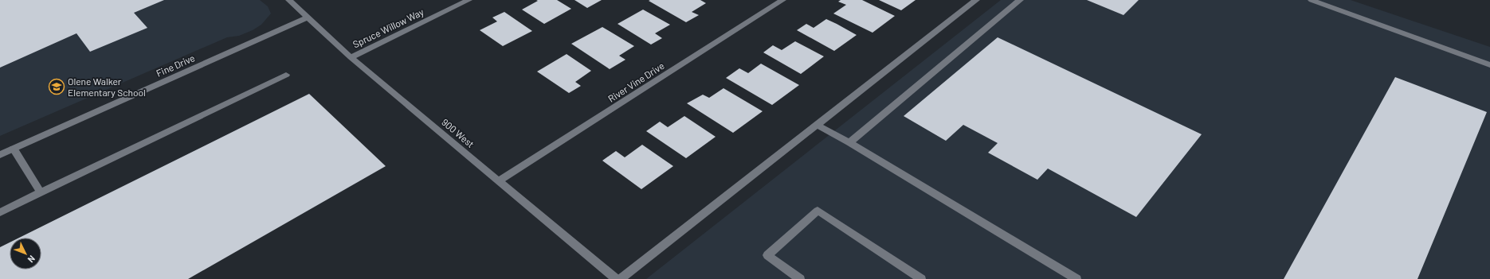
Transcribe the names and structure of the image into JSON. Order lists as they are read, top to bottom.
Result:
{
  "streets": {
    "street": [
      "Spruce Willow Way",
      "Fine Drive",
      "River Vine Drive",
      "900 West"
    ]
  },
  "crossings": [
    ["Spruce Willow Way", "900 West"],
    ["Fine Drive", "900 West"],
    ["River Vine Drive", "900 West"]
  ],
  "places": {
    "school or university": ["Olene Walker Elementary School"]
  },
  "north": "bottom right"
}
